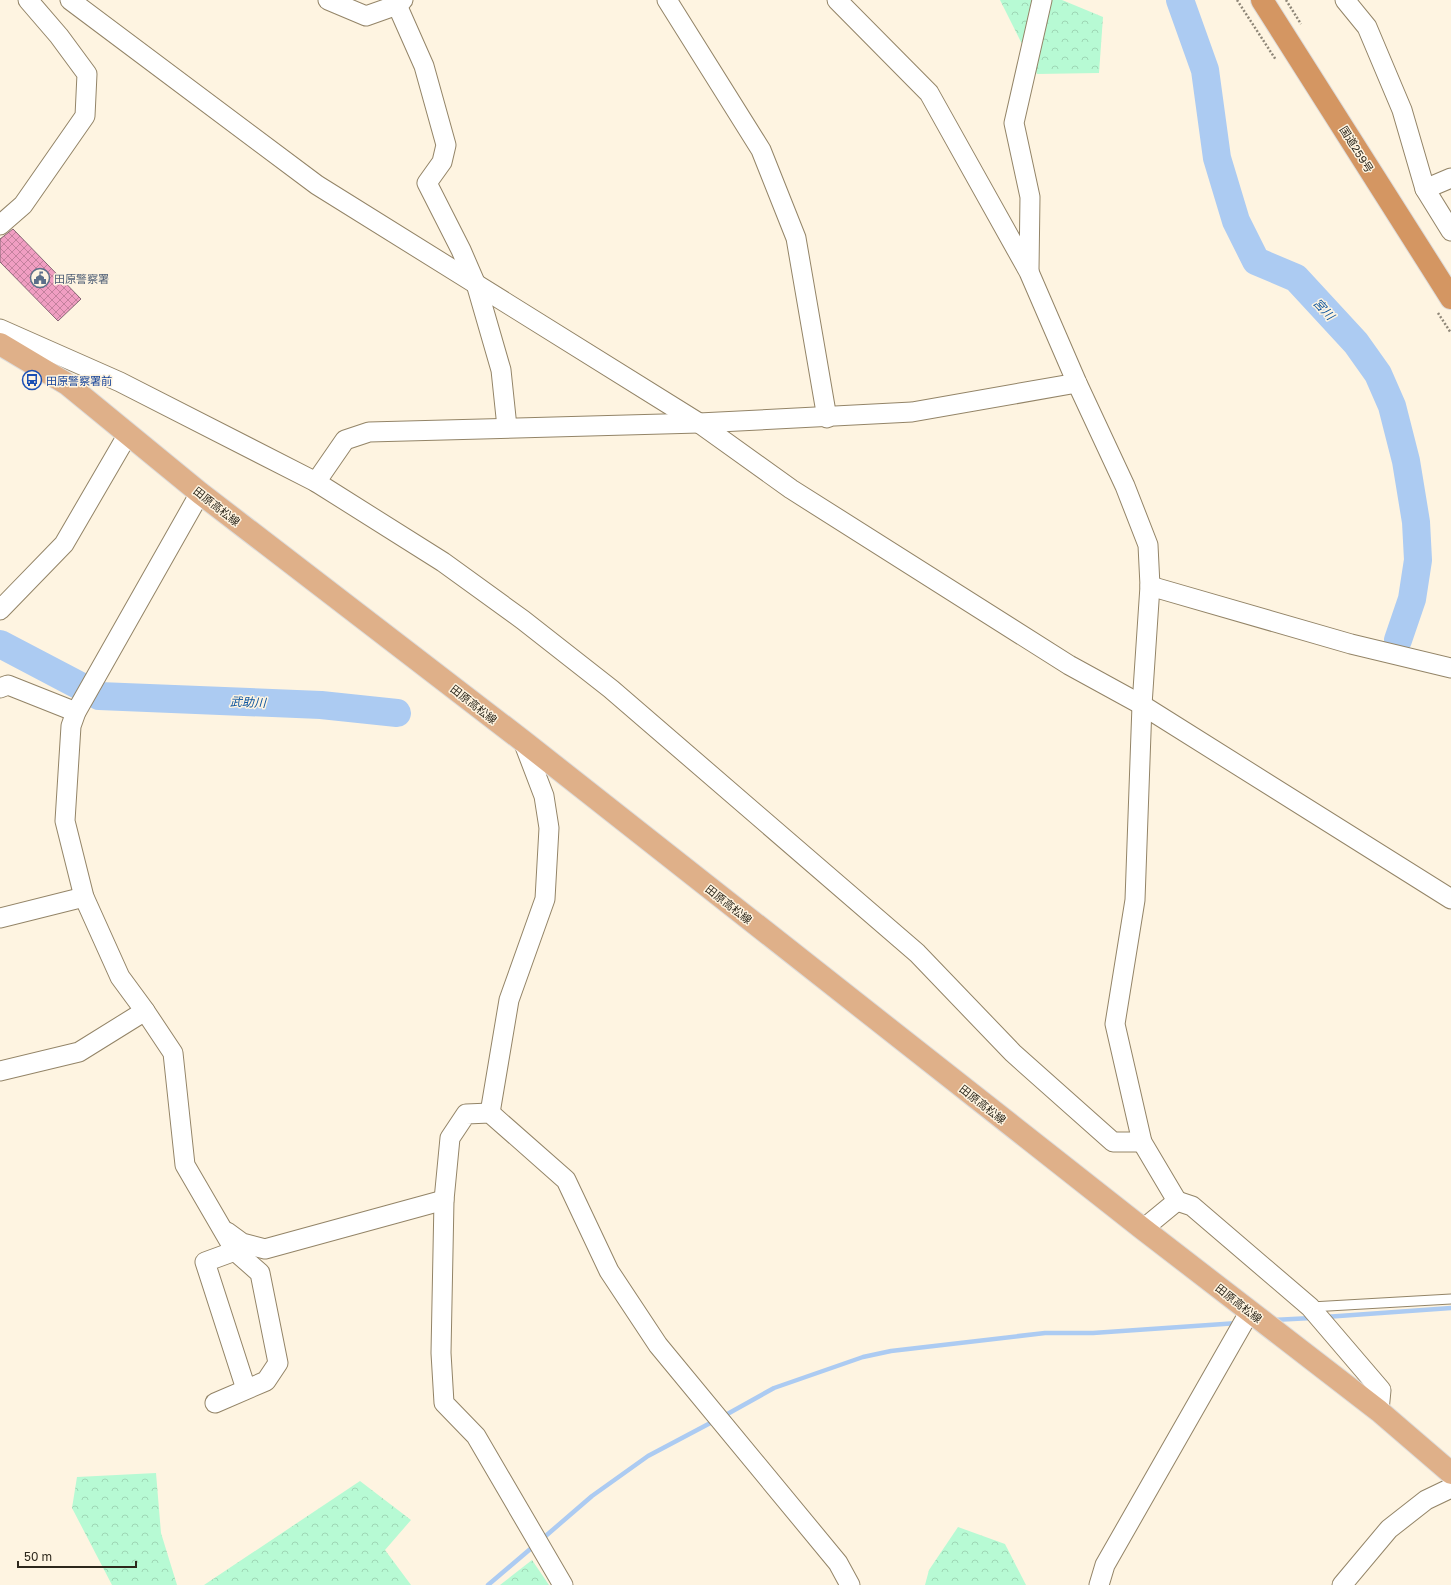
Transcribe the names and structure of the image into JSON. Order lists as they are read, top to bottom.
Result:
{
  "streets": {
    "highway": ["国道259号"],
    "main road": ["田原高松線"]
  },
  "water": ["宮川", "武助川"],
  "places": {
    "public building": ["田原警察署"],
    "bus stop": ["田原警察署前"]
  },
  "scale_bar": "50 m"
}
